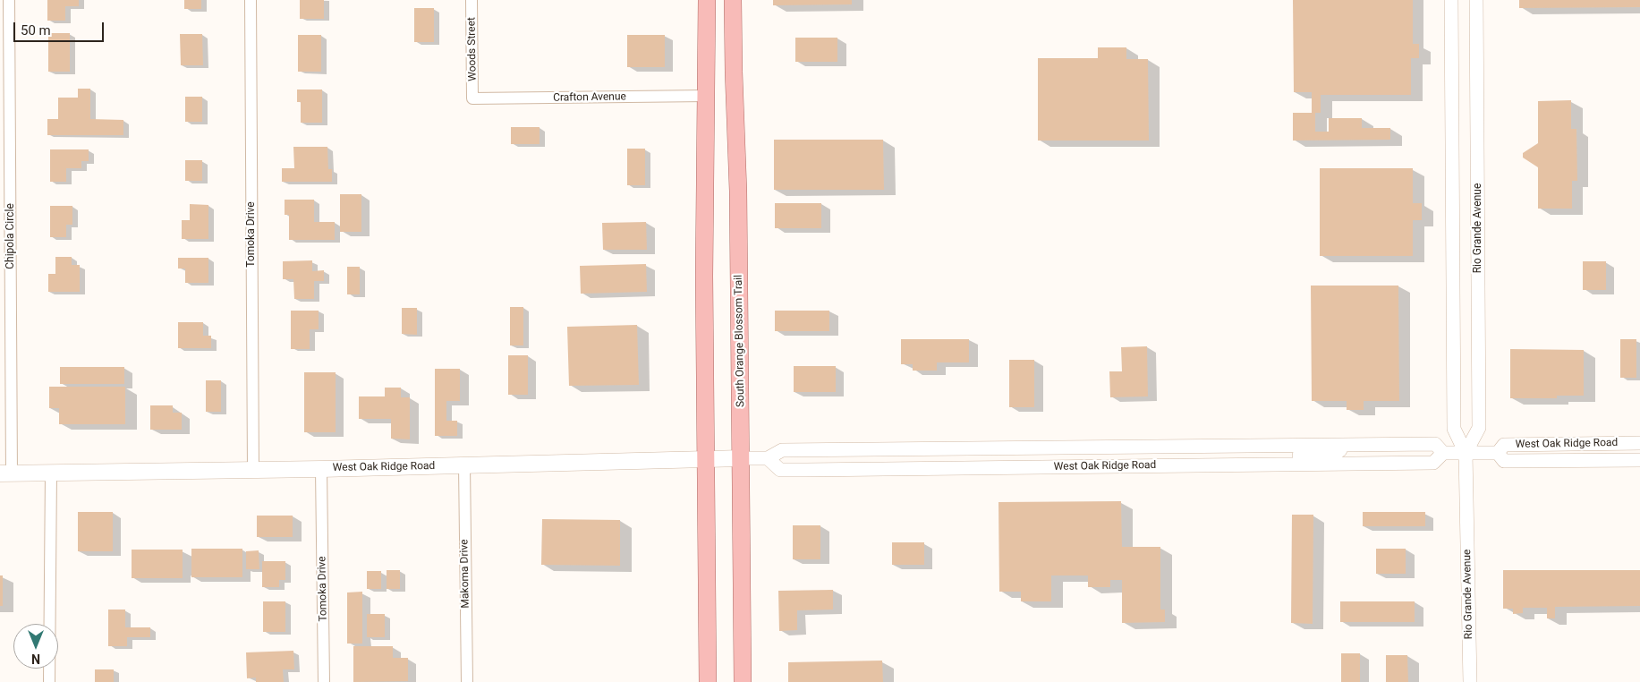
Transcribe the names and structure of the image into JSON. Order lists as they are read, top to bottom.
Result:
{
  "streets": {
    "main road": ["South Orange Blossom Trail", "West Oak Ridge Road"],
    "street": [
      "Woods Street",
      "Crafton Avenue",
      "Rio Grande Avenue",
      "Tomoka Drive",
      "Chipola Circle",
      "Makoma Drive"
    ]
  },
  "crossings": [
    ["Woods Street", "Crafton Avenue"],
    ["Rio Grande Avenue", "West Oak Ridge Road"],
    ["Tomoka Drive", "West Oak Ridge Road"],
    ["Chipola Circle", "West Oak Ridge Road"],
    ["South Orange Blossom Trail", "West Oak Ridge Road"],
    ["West Oak Ridge Road", "Makoma Drive"]
  ],
  "scale_bar": "50 m",
  "north": "bottom"
}
